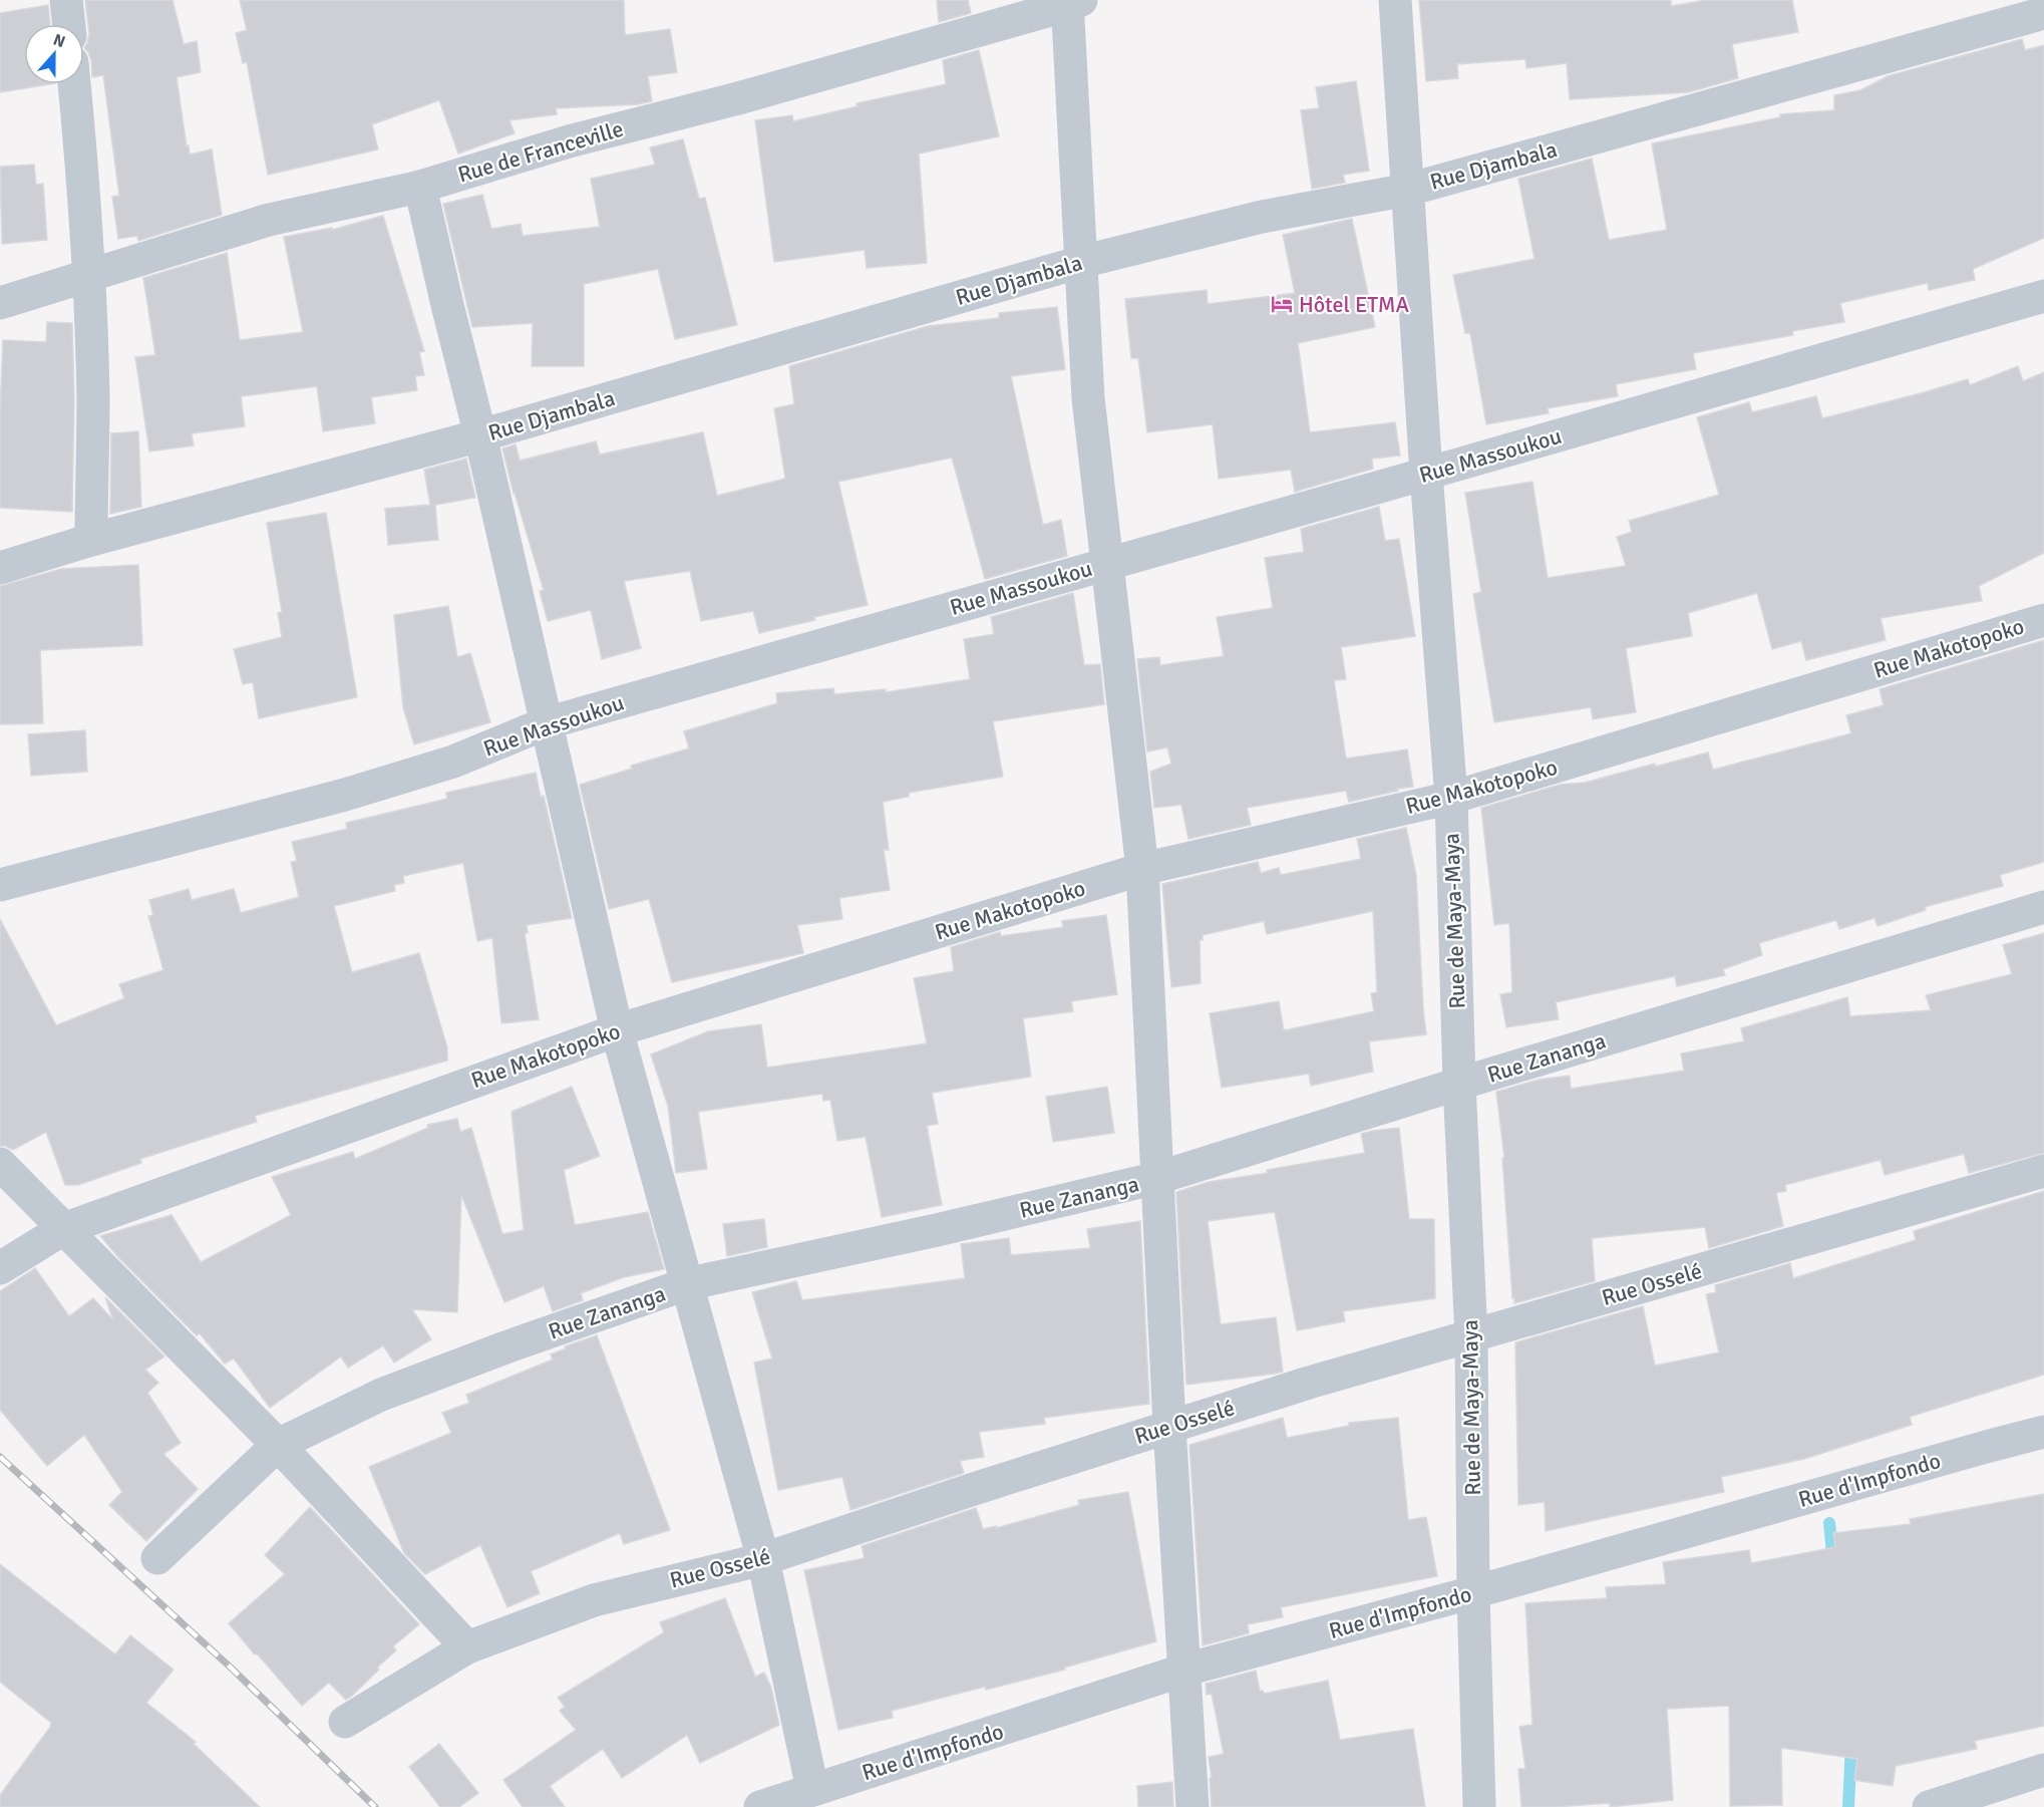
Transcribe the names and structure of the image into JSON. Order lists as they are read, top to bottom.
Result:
{
  "streets": {
    "street": [
      "Rue de Franceville",
      "Rue Djambala",
      "Rue Massoukou",
      "Rue Makotopoko",
      "Rue de Maya-Maya",
      "Rue Zananga",
      "Rue Osselé",
      "Rue d'Impfondo"
    ]
  },
  "crossings": [
    ["Rue Djambala", "Rue de Maya-Maya"],
    ["Rue Massoukou", "Rue de Maya-Maya"],
    ["Rue Makotopoko", "Rue de Maya-Maya"],
    ["Rue de Maya-Maya", "Rue Zananga"],
    ["Rue de Maya-Maya", "Rue Osselé"],
    ["Rue de Maya-Maya", "Rue d'Impfondo"]
  ],
  "places": {
    "hotel": ["Hôtel ETMA"]
  },
  "north": "top"
}
